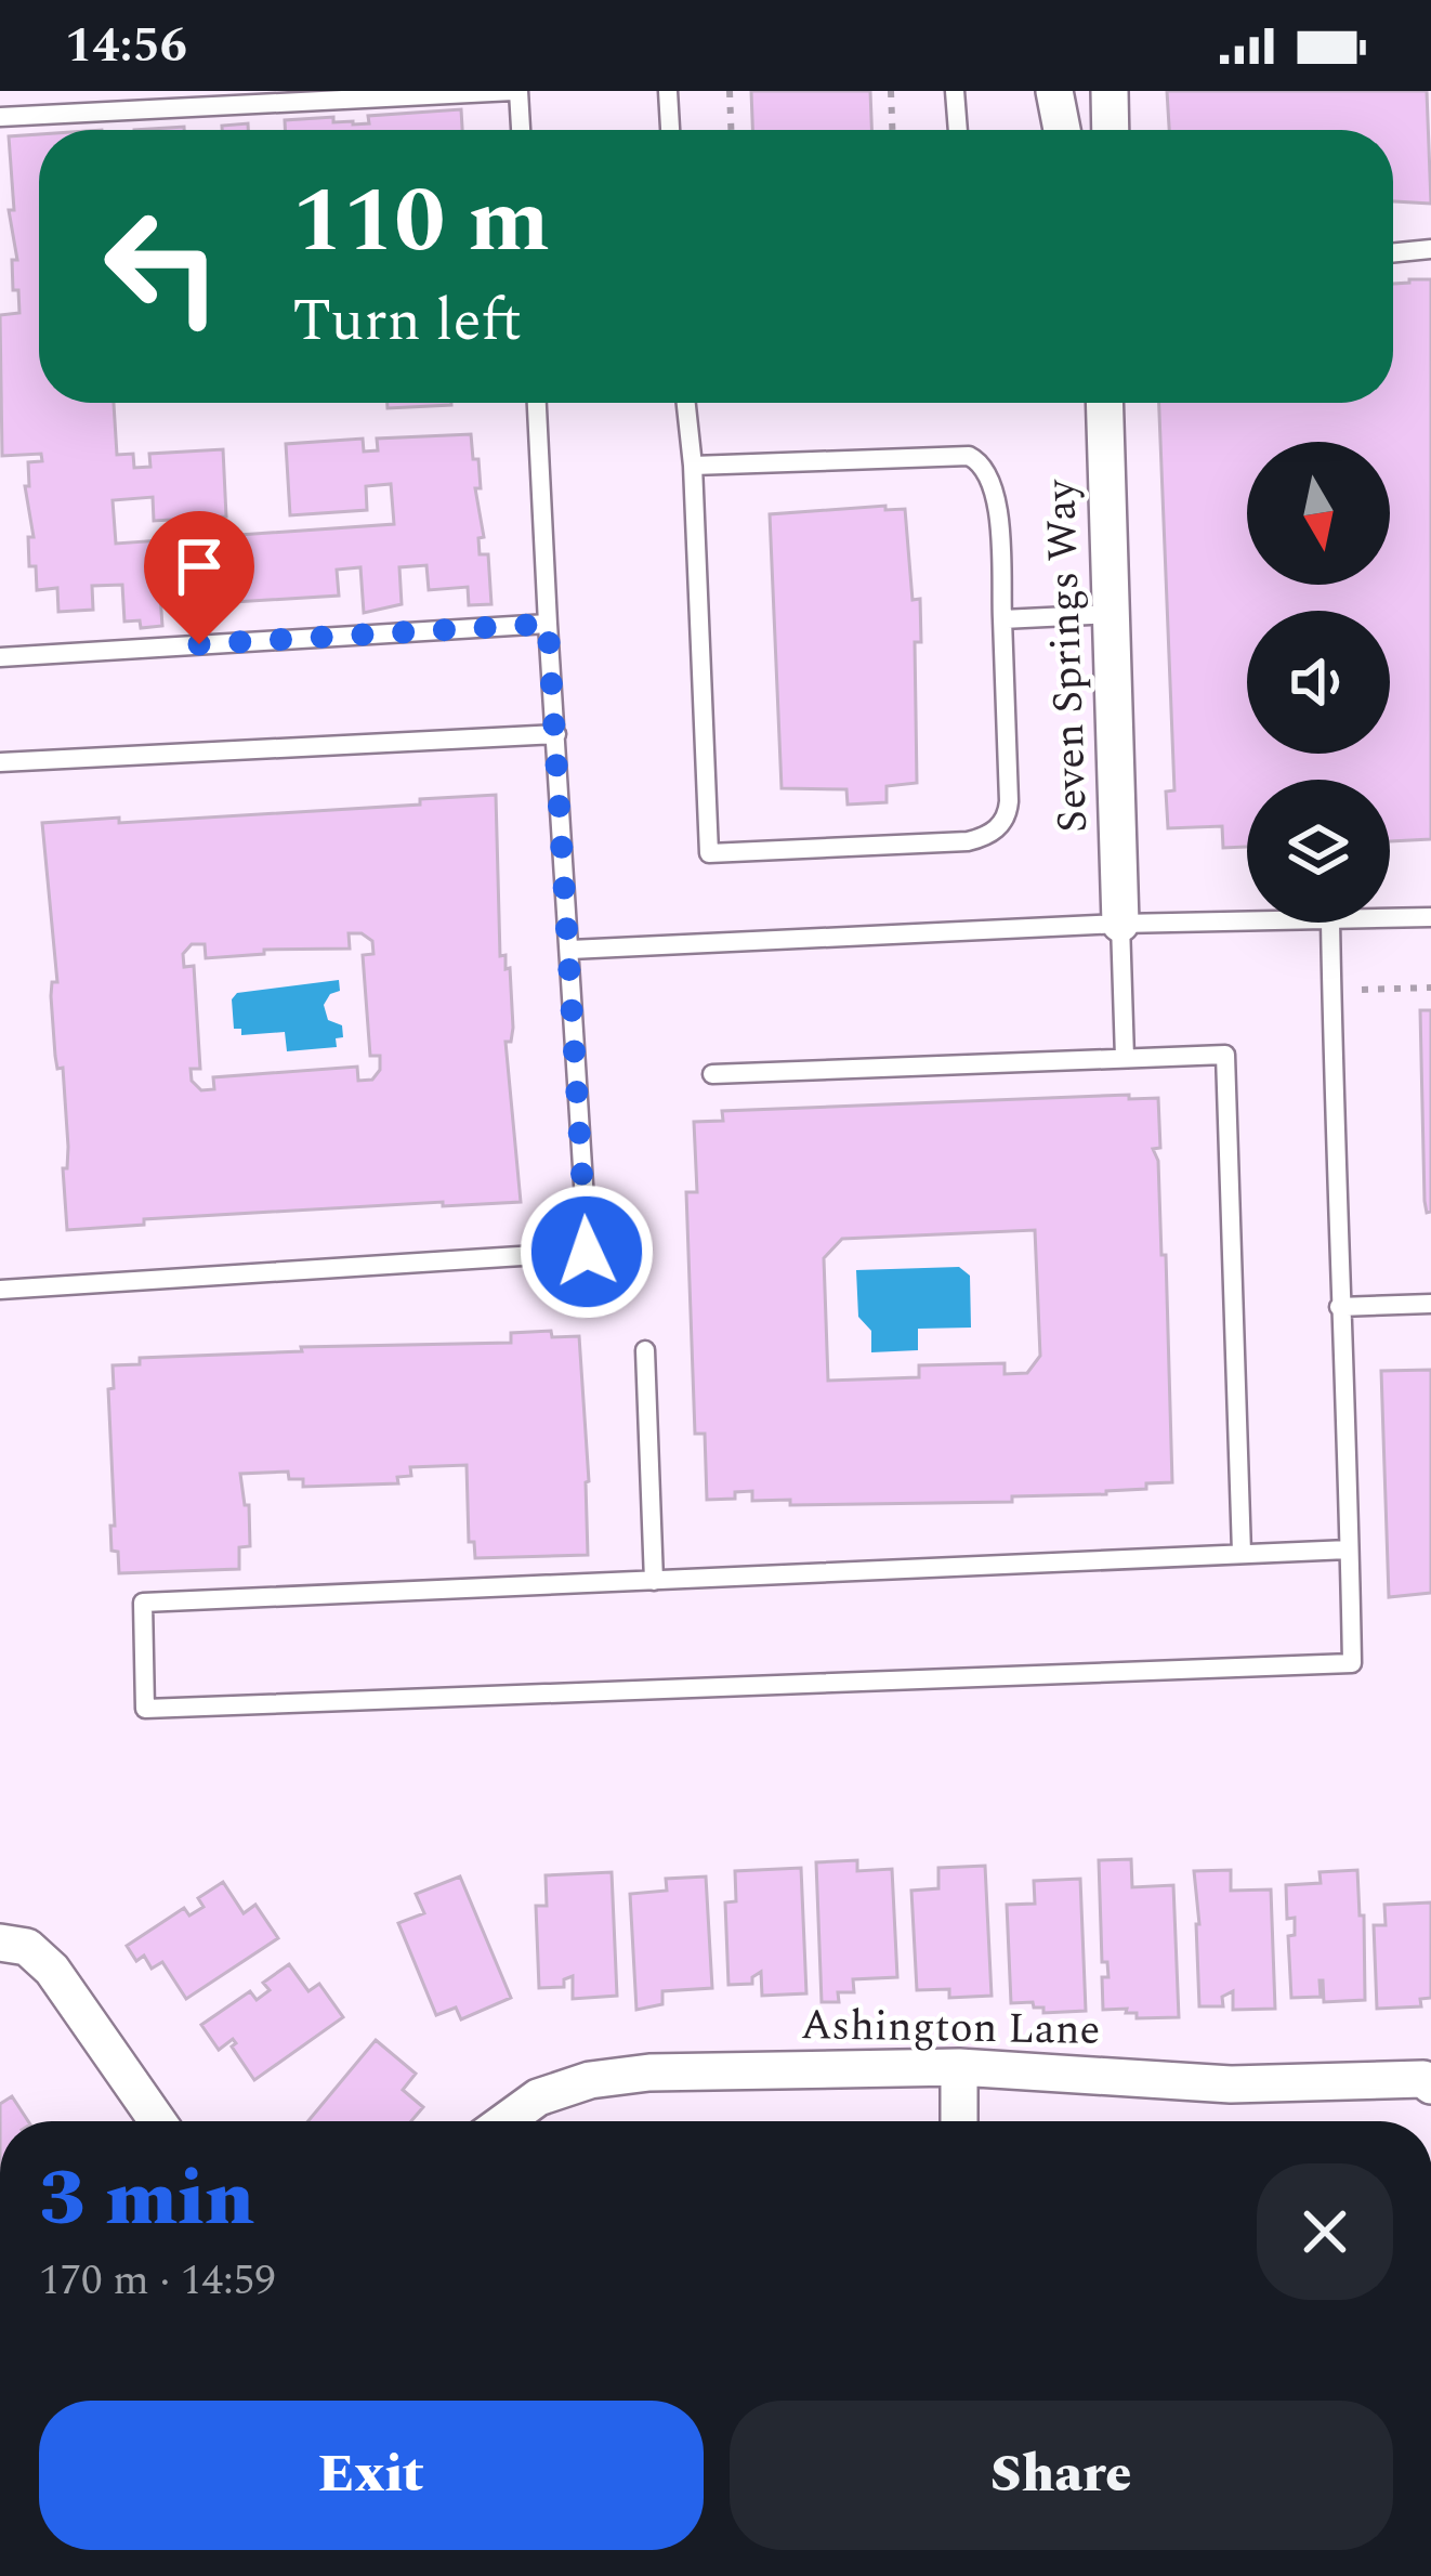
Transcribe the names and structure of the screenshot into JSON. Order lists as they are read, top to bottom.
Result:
{
  "streets": {
    "street": ["Seven Springs Way", "Ashington Lane"]
  },
  "north": "bottom",
  "page": {
    "status": "14:56",
    "turn": ["110 m", "Turn left"],
    "heading": ["3 min", "170 m · 14:59"],
    "buttons": ["Exit", "Share"]
  }
}
